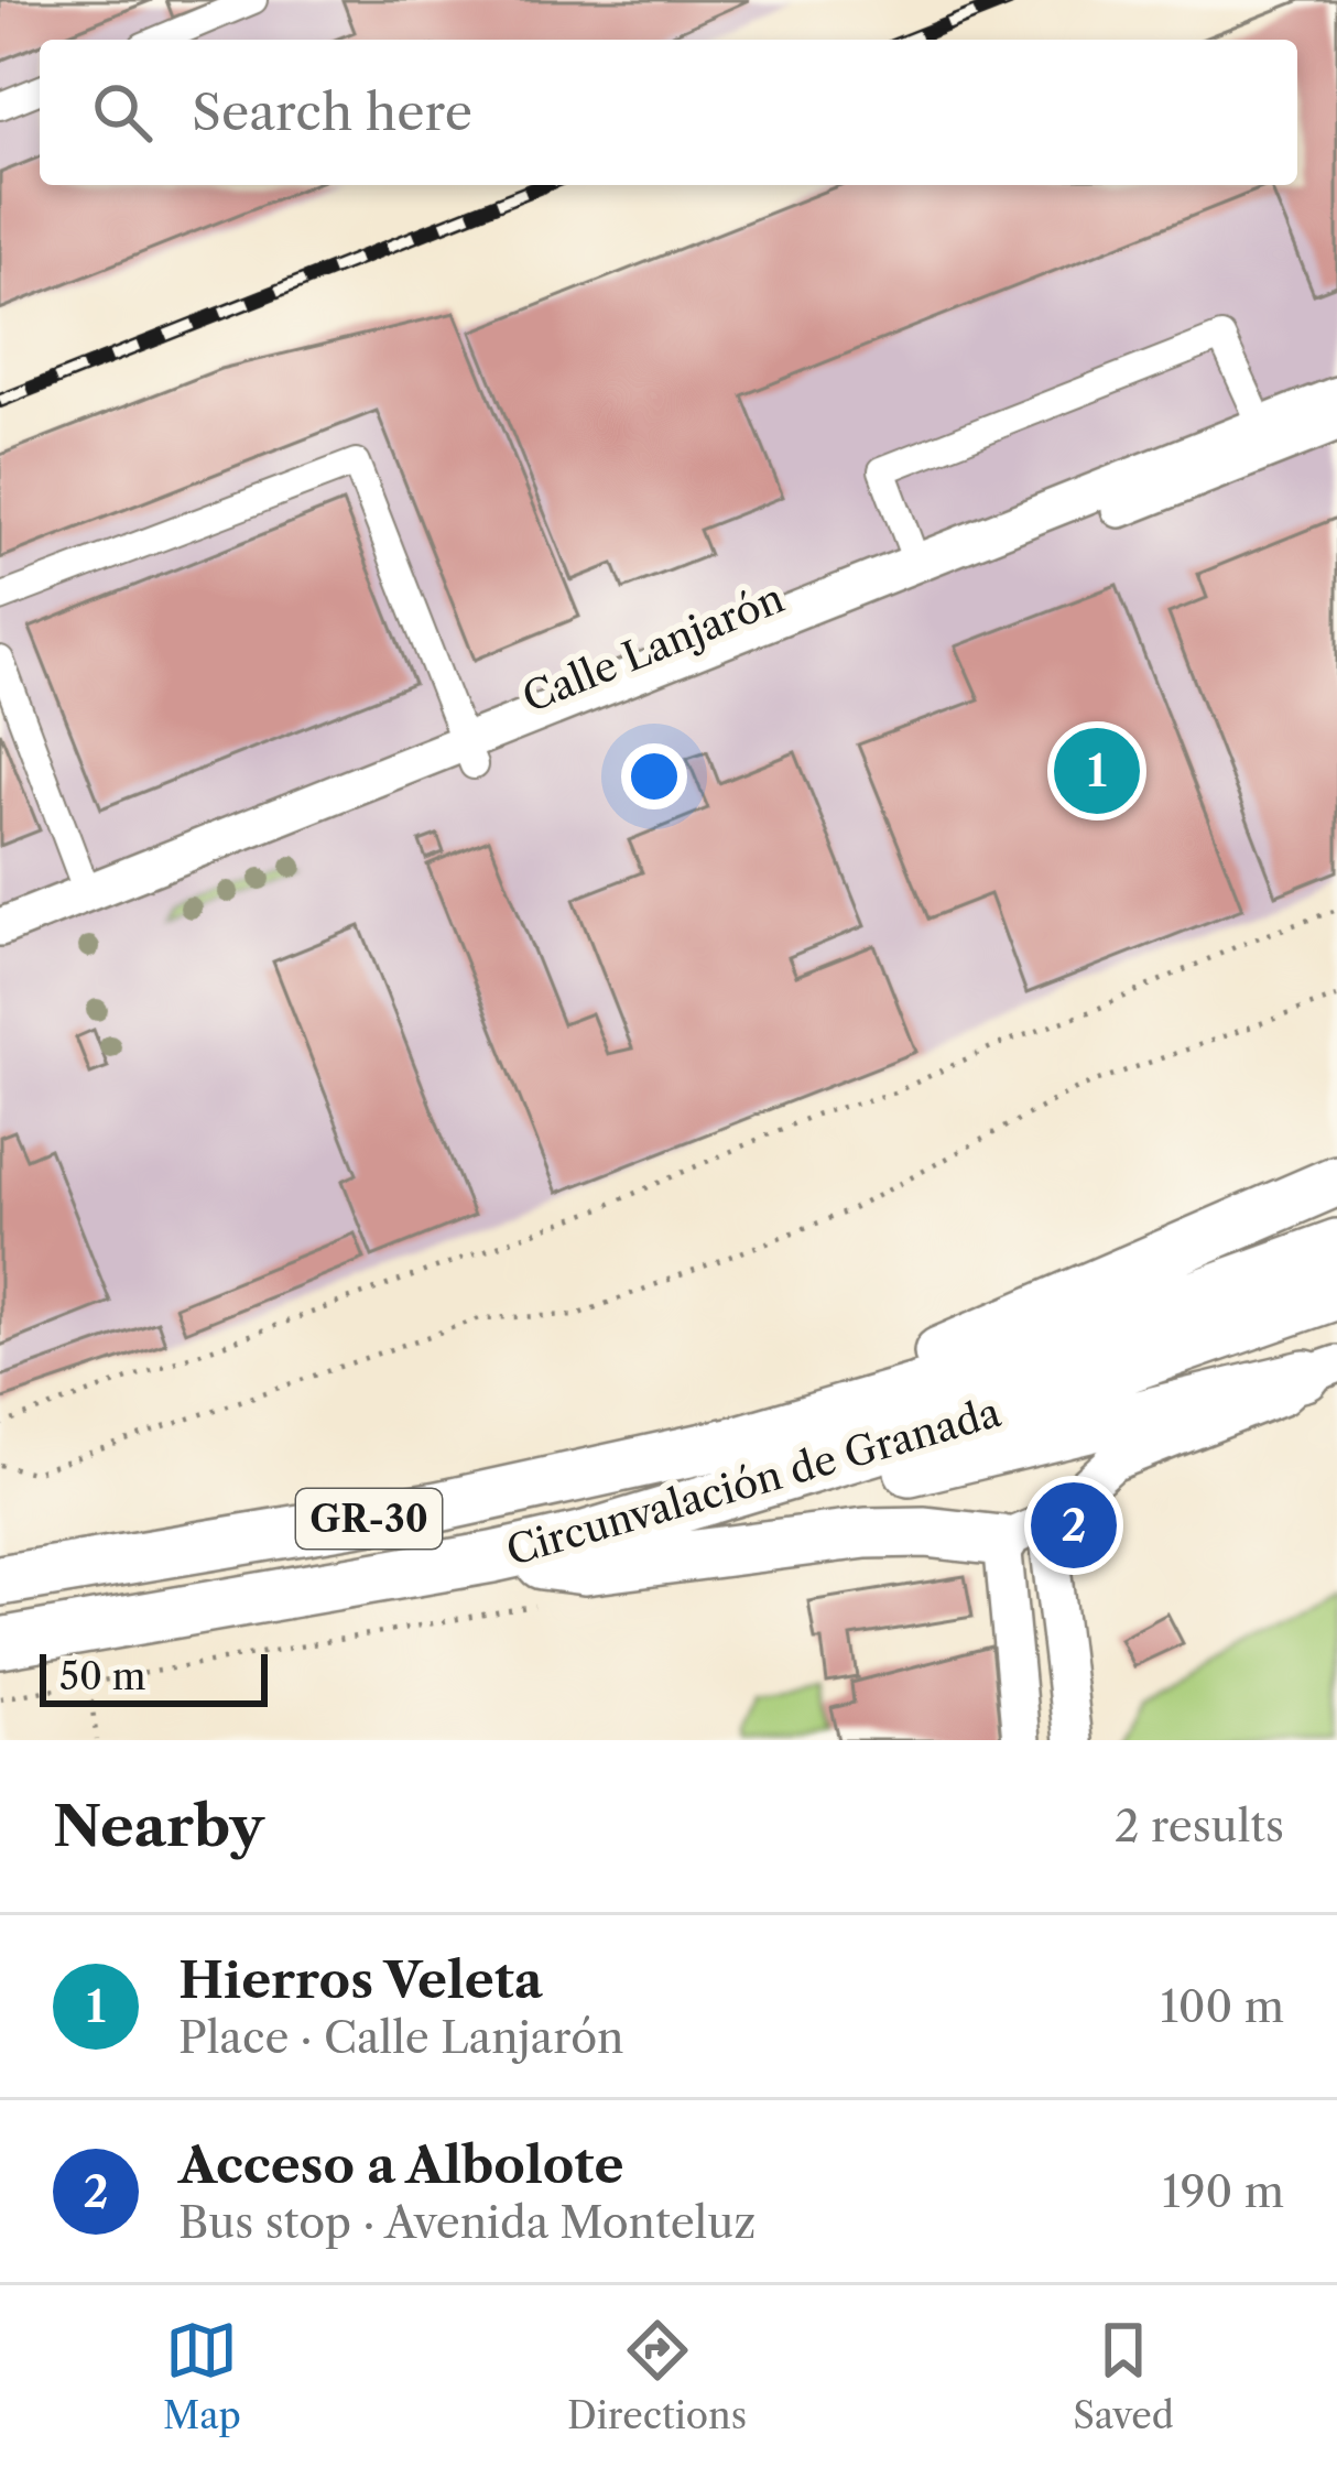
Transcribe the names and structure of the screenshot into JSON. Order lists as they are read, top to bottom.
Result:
{
  "streets": {
    "highway": ["Circunvalación de Granada", "GR-30"],
    "street": ["Calle Lanjarón"]
  },
  "scale_bar": "50 m",
  "page": {
    "search": "Search here",
    "pins": ["1", "2"],
    "scale": "50 m",
    "heading": ["Nearby", "2 results"],
    "list": [
      {
        "mark": "1",
        "name": "Hierros Veleta",
        "note": "Place · Calle Lanjarón",
        "value": "100 m"
      },
      {
        "mark": "2",
        "name": "Acceso a Albolote",
        "note": "Bus stop · Avenida Monteluz",
        "value": "190 m"
      }
    ],
    "nav": ["Map", "Directions", "Saved"]
  }
}
